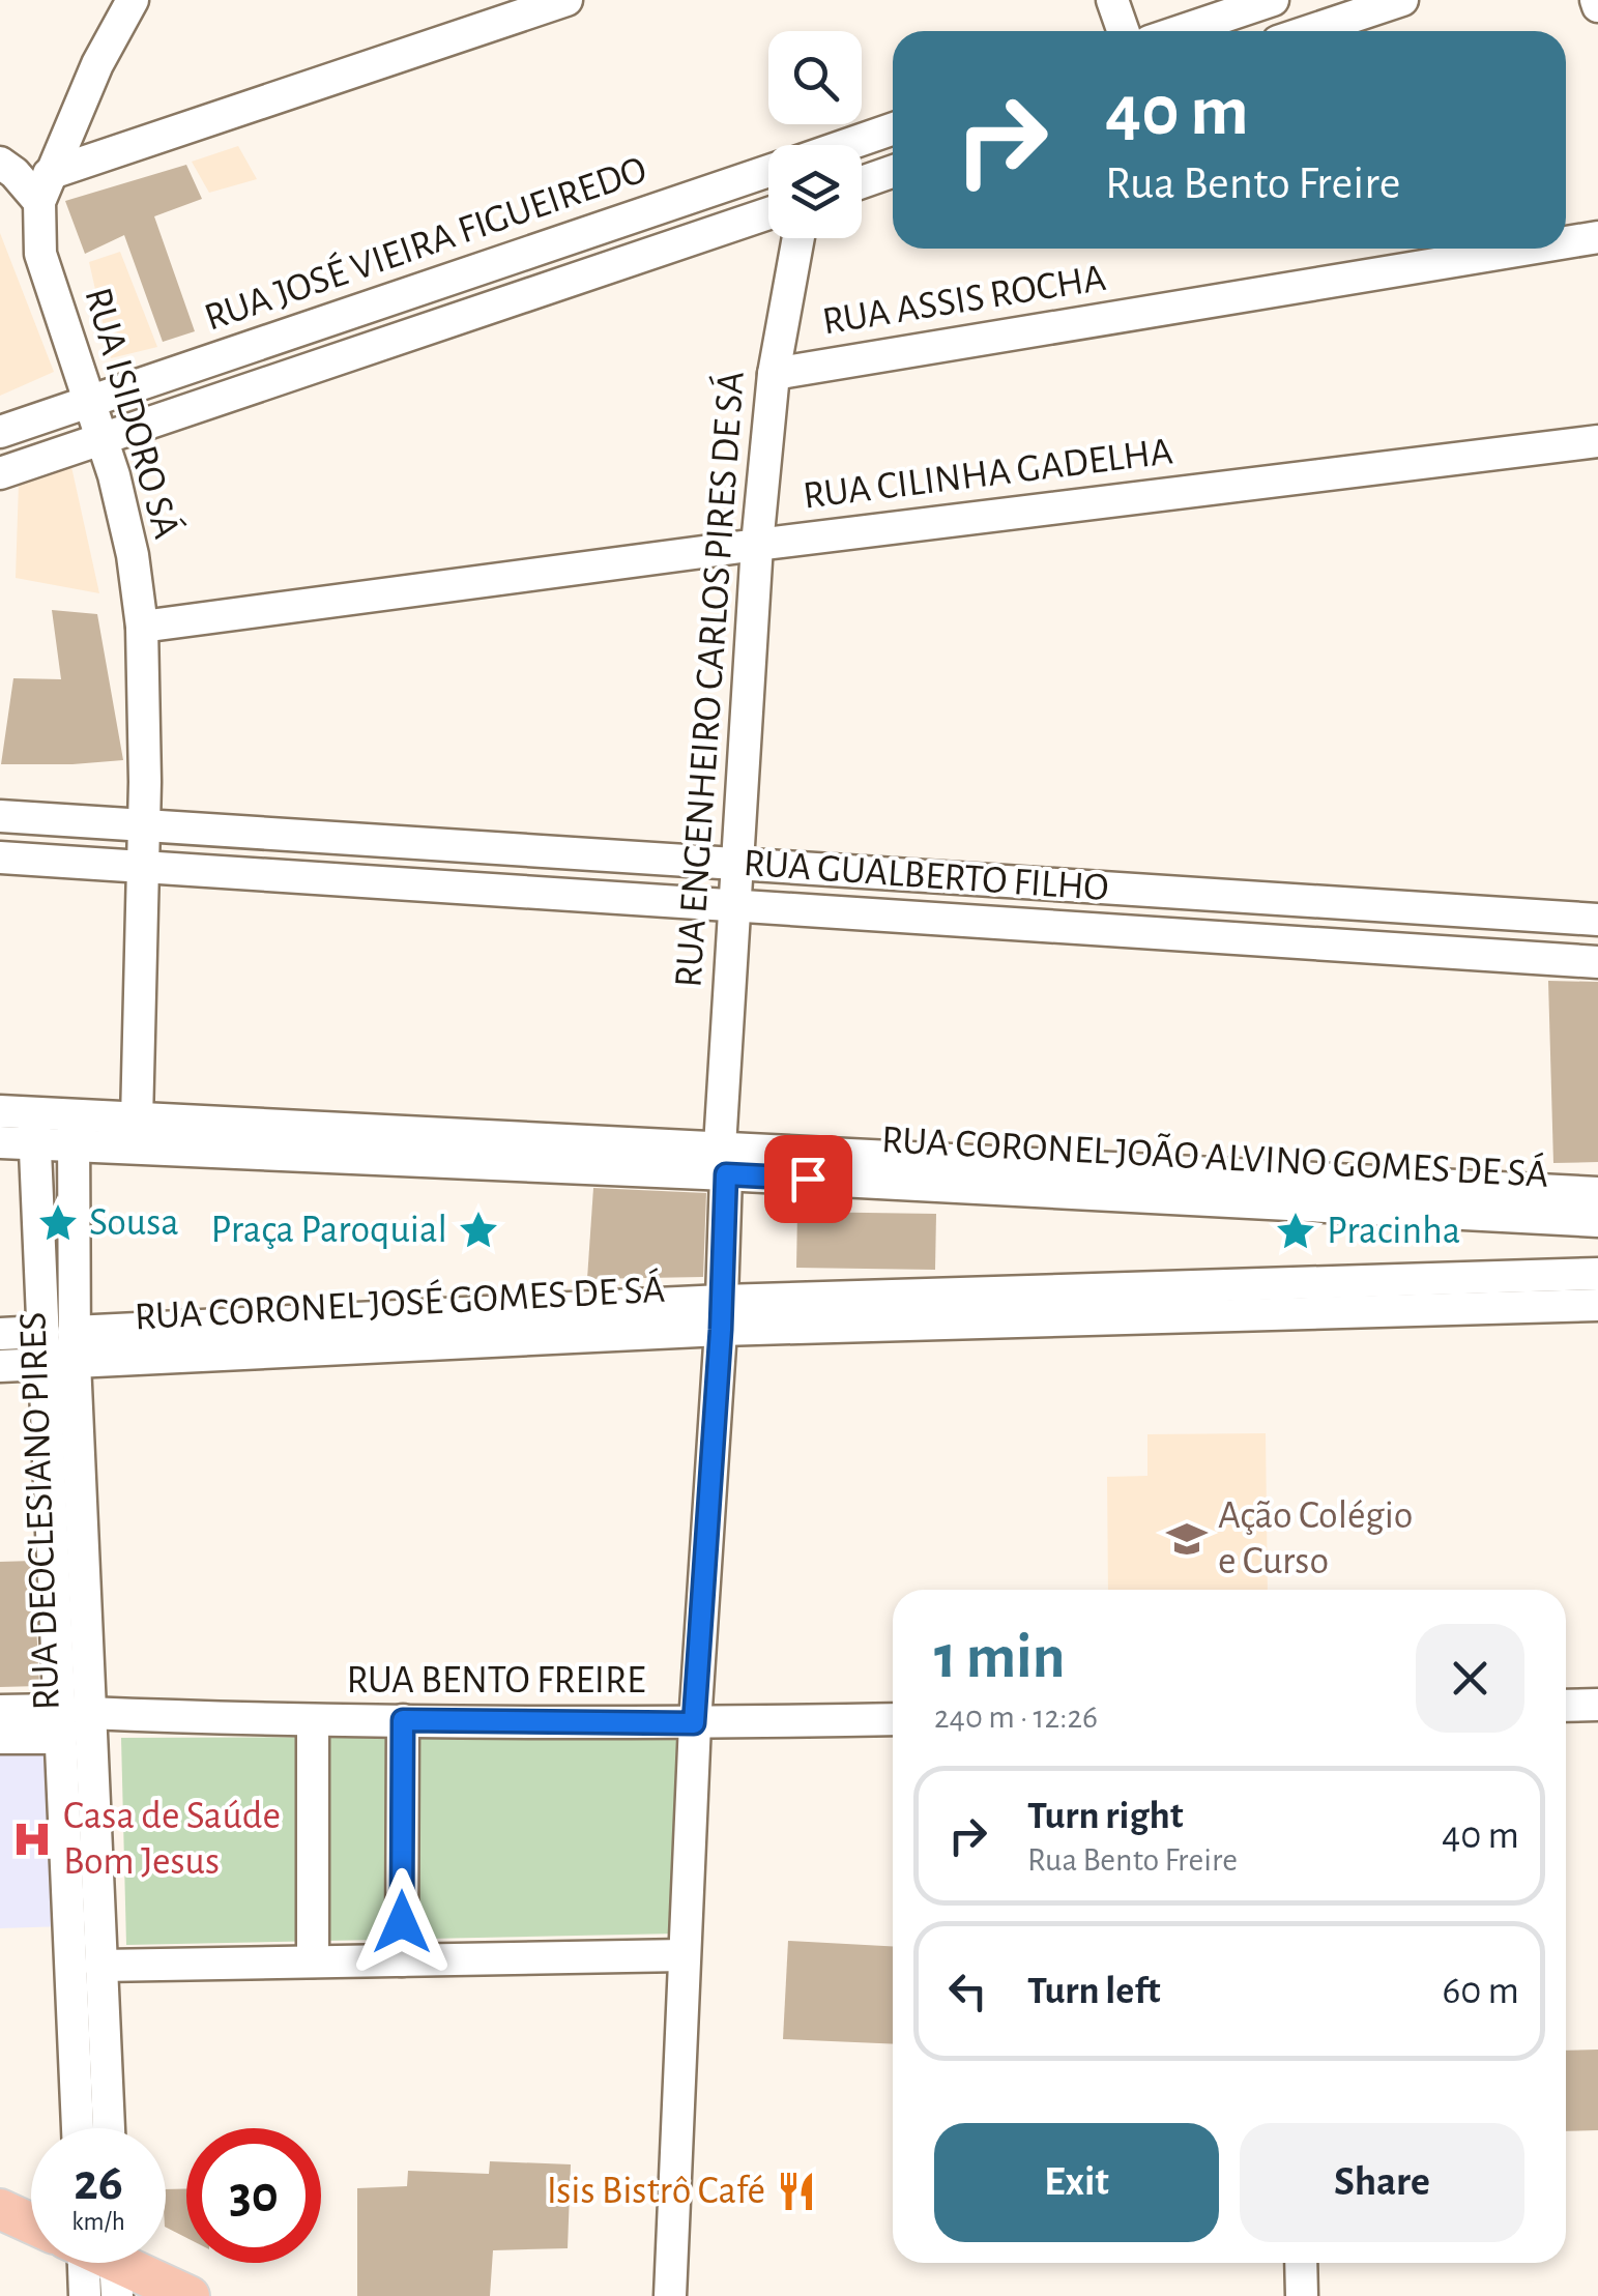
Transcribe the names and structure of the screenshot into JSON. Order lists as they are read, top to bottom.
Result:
{
  "streets": {
    "street": [
      "RUA JOSÉ VIEIRA FIGUEIREDO",
      "RUA ASSIS ROCHA",
      "RUA ISIDORO SÁ",
      "RUA CILINHA GADELHA",
      "RUA ENGENHEIRO CARLOS PIRES DE SÁ",
      "RUA GUALBERTO FILHO",
      "RUA CORONEL JOÃO ALVINO GOMES DE SÁ",
      "RUA CORONEL JOSÉ GOMES DE SÁ",
      "RUA DEOCLESIANO PIRES",
      "RUA BENTO FREIRE"
    ]
  },
  "crossings": [
    ["RUA JOSÉ VIEIRA FIGUEIREDO", "RUA ISIDORO SÁ"],
    ["RUA ASSIS ROCHA", "RUA ENGENHEIRO CARLOS PIRES DE SÁ"],
    ["RUA ISIDORO SÁ", "RUA CILINHA GADELHA"],
    ["RUA ISIDORO SÁ", "RUA GUALBERTO FILHO"],
    ["RUA ISIDORO SÁ", "RUA CORONEL JOÃO ALVINO GOMES DE SÁ"],
    ["RUA CILINHA GADELHA", "RUA ENGENHEIRO CARLOS PIRES DE SÁ"],
    ["RUA ENGENHEIRO CARLOS PIRES DE SÁ", "RUA GUALBERTO FILHO"],
    ["RUA ENGENHEIRO CARLOS PIRES DE SÁ", "RUA CORONEL JOÃO ALVINO GOMES DE SÁ"],
    ["RUA ENGENHEIRO CARLOS PIRES DE SÁ", "RUA CORONEL JOSÉ GOMES DE SÁ"],
    ["RUA ENGENHEIRO CARLOS PIRES DE SÁ", "RUA BENTO FREIRE"],
    ["RUA CORONEL JOÃO ALVINO GOMES DE SÁ", "RUA DEOCLESIANO PIRES"],
    ["RUA CORONEL JOSÉ GOMES DE SÁ", "RUA DEOCLESIANO PIRES"],
    ["RUA DEOCLESIANO PIRES", "RUA BENTO FREIRE"]
  ],
  "places": {
    "place": ["Sousa", "Praça Paroquial", "Pracinha"],
    "school or university": ["Ação Colégio e Curso"],
    "hospital": ["Casa de Saúde Bom Jesus"],
    "restaurant": ["Isis Bistrô Café"]
  },
  "page": {
    "turn": ["40 m", "Rua Bento Freire"],
    "heading": ["1 min", "240 m · 12:26"],
    "list": [
      {
        "name": "Turn right",
        "note": "Rua Bento Freire",
        "value": "40 m"
      },
      {
        "name": "Turn left",
        "value": "60 m"
      }
    ],
    "buttons": ["Exit", "Share"],
    "speed": "26 km/h",
    "limit": "30"
  }
}
